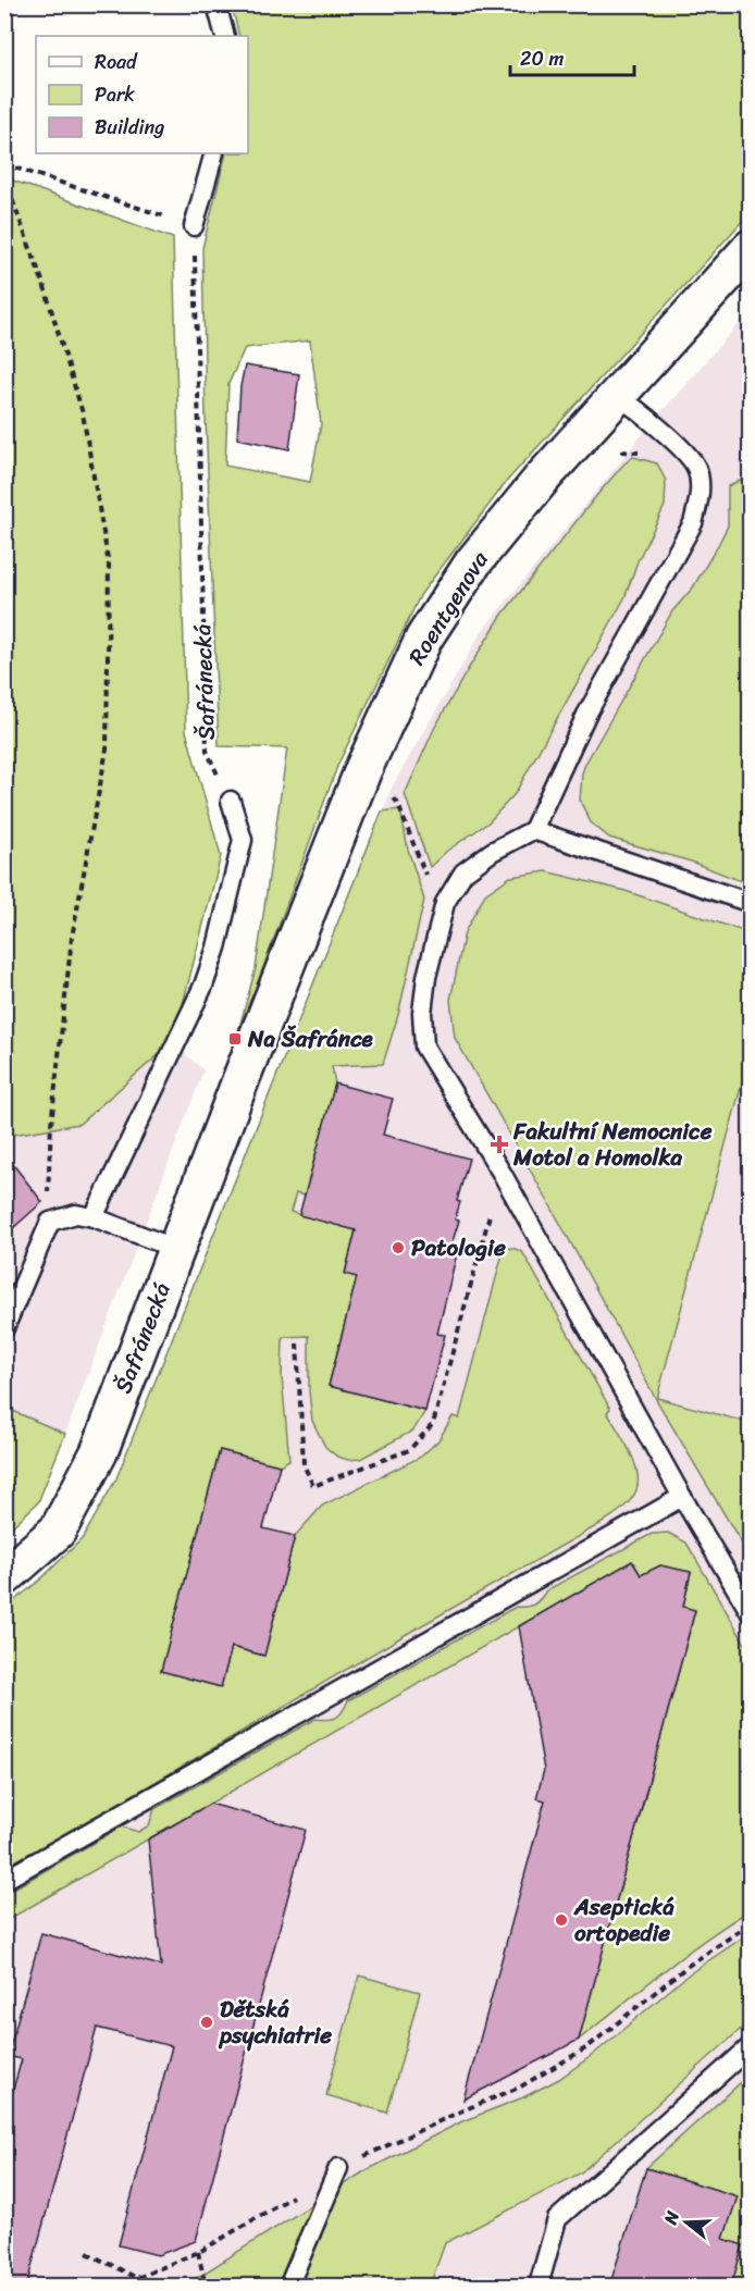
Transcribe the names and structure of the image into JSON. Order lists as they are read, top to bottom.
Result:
{
  "streets": {
    "street": ["Roentgenova", "Šafránecká"]
  },
  "crossings": [
    ["Roentgenova", "Šafránecká"]
  ],
  "places": {
    "transit": ["Na Šafránce"],
    "health": ["Fakultní Nemocnice Motol a Homolka"],
    "other": ["Patologie", "Aseptická ortopedie", "Dětská psychiatrie"]
  },
  "legend": ["Road", "Park", "Building"],
  "scale_bar": "20 m",
  "north": "left"
}
